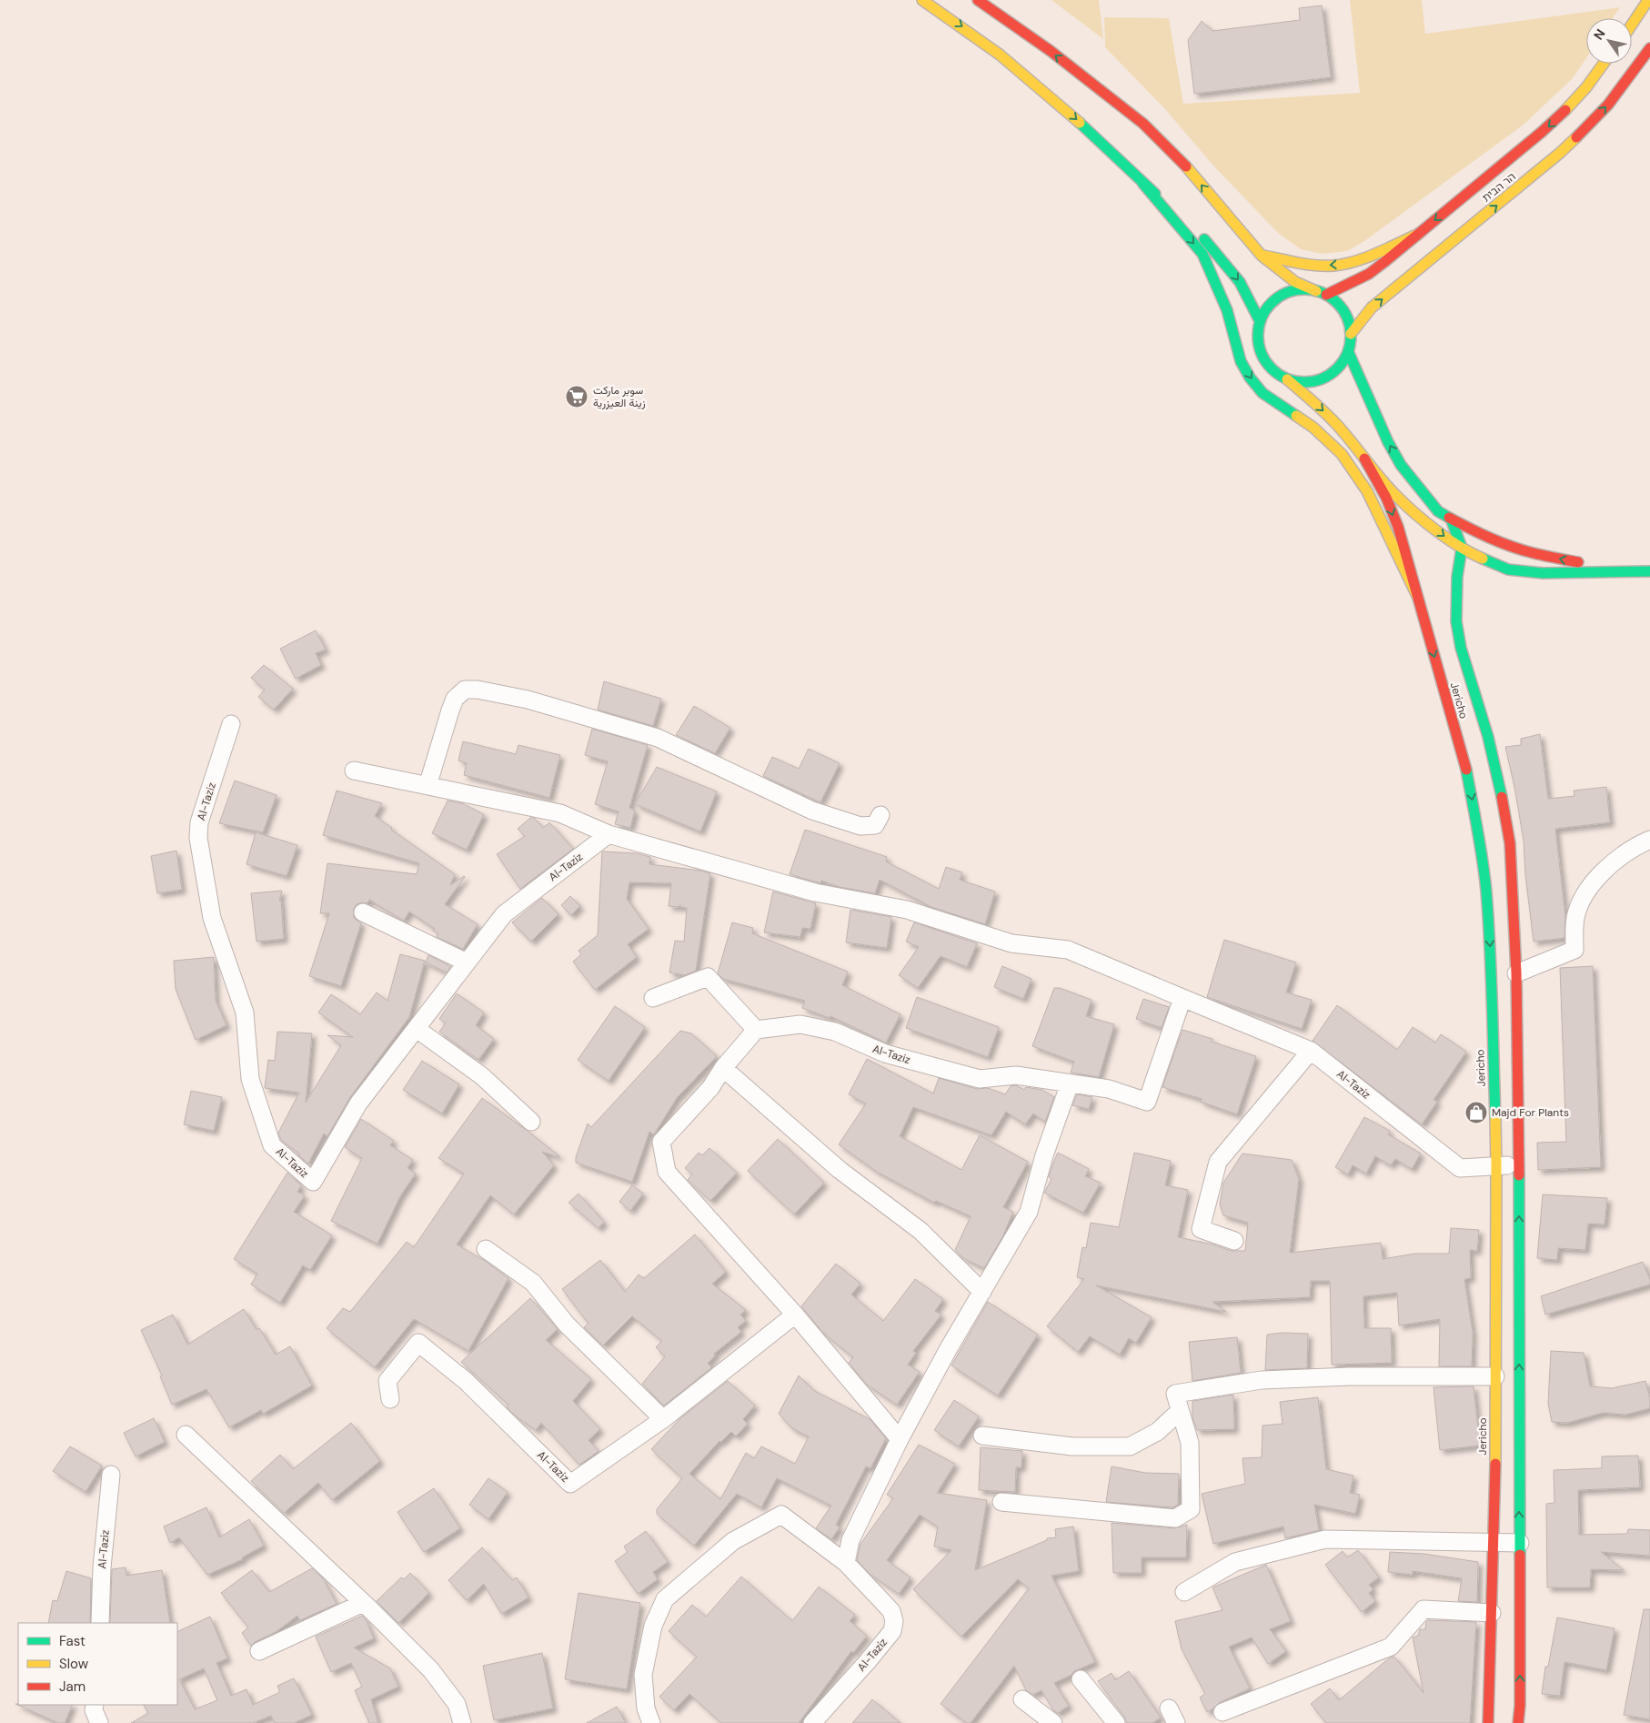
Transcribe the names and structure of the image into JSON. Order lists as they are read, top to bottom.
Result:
{
  "streets": {
    "main road": ["הר הבית", "Jericho"],
    "street": ["Al-Taziz"]
  },
  "crossings": [
    ["Jericho", "Al-Taziz"]
  ],
  "places": {
    "supermarket": ["سوبر ماركت زينة العيزرية"],
    "shop": ["Majd For Plants"]
  },
  "legend": ["Fast", "Slow", "Jam"],
  "north": "top left"
}
